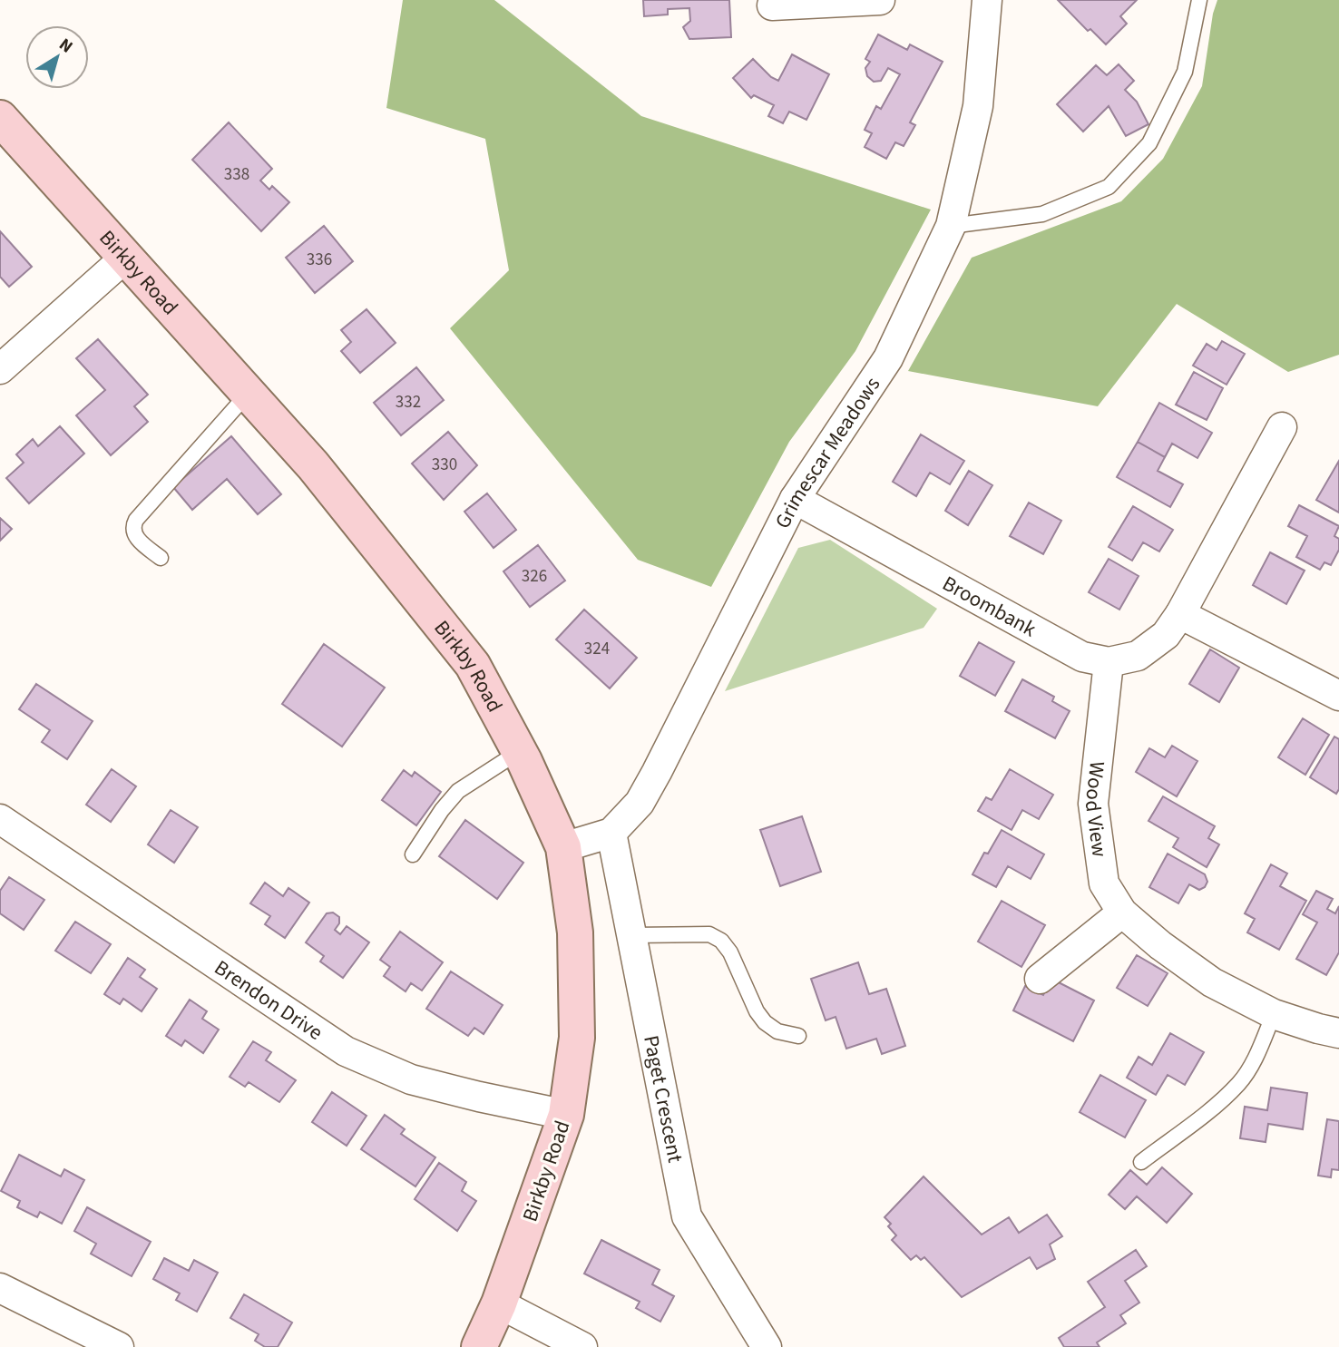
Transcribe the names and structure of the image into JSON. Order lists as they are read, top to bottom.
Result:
{
  "streets": {
    "street": [
      "Birkby Road",
      "Grimescar Meadows",
      "Broombank",
      "Wood View",
      "Brendon Drive",
      "Paget Crescent"
    ]
  },
  "crossings": [
    ["Birkby Road", "Grimescar Meadows"],
    ["Birkby Road", "Brendon Drive"],
    ["Grimescar Meadows", "Broombank"],
    ["Grimescar Meadows", "Paget Crescent"],
    ["Broombank", "Wood View"]
  ],
  "house_numbers": [
    "338",
    "336",
    "332",
    "330",
    "326",
    "324"
  ],
  "north": "top right"
}
